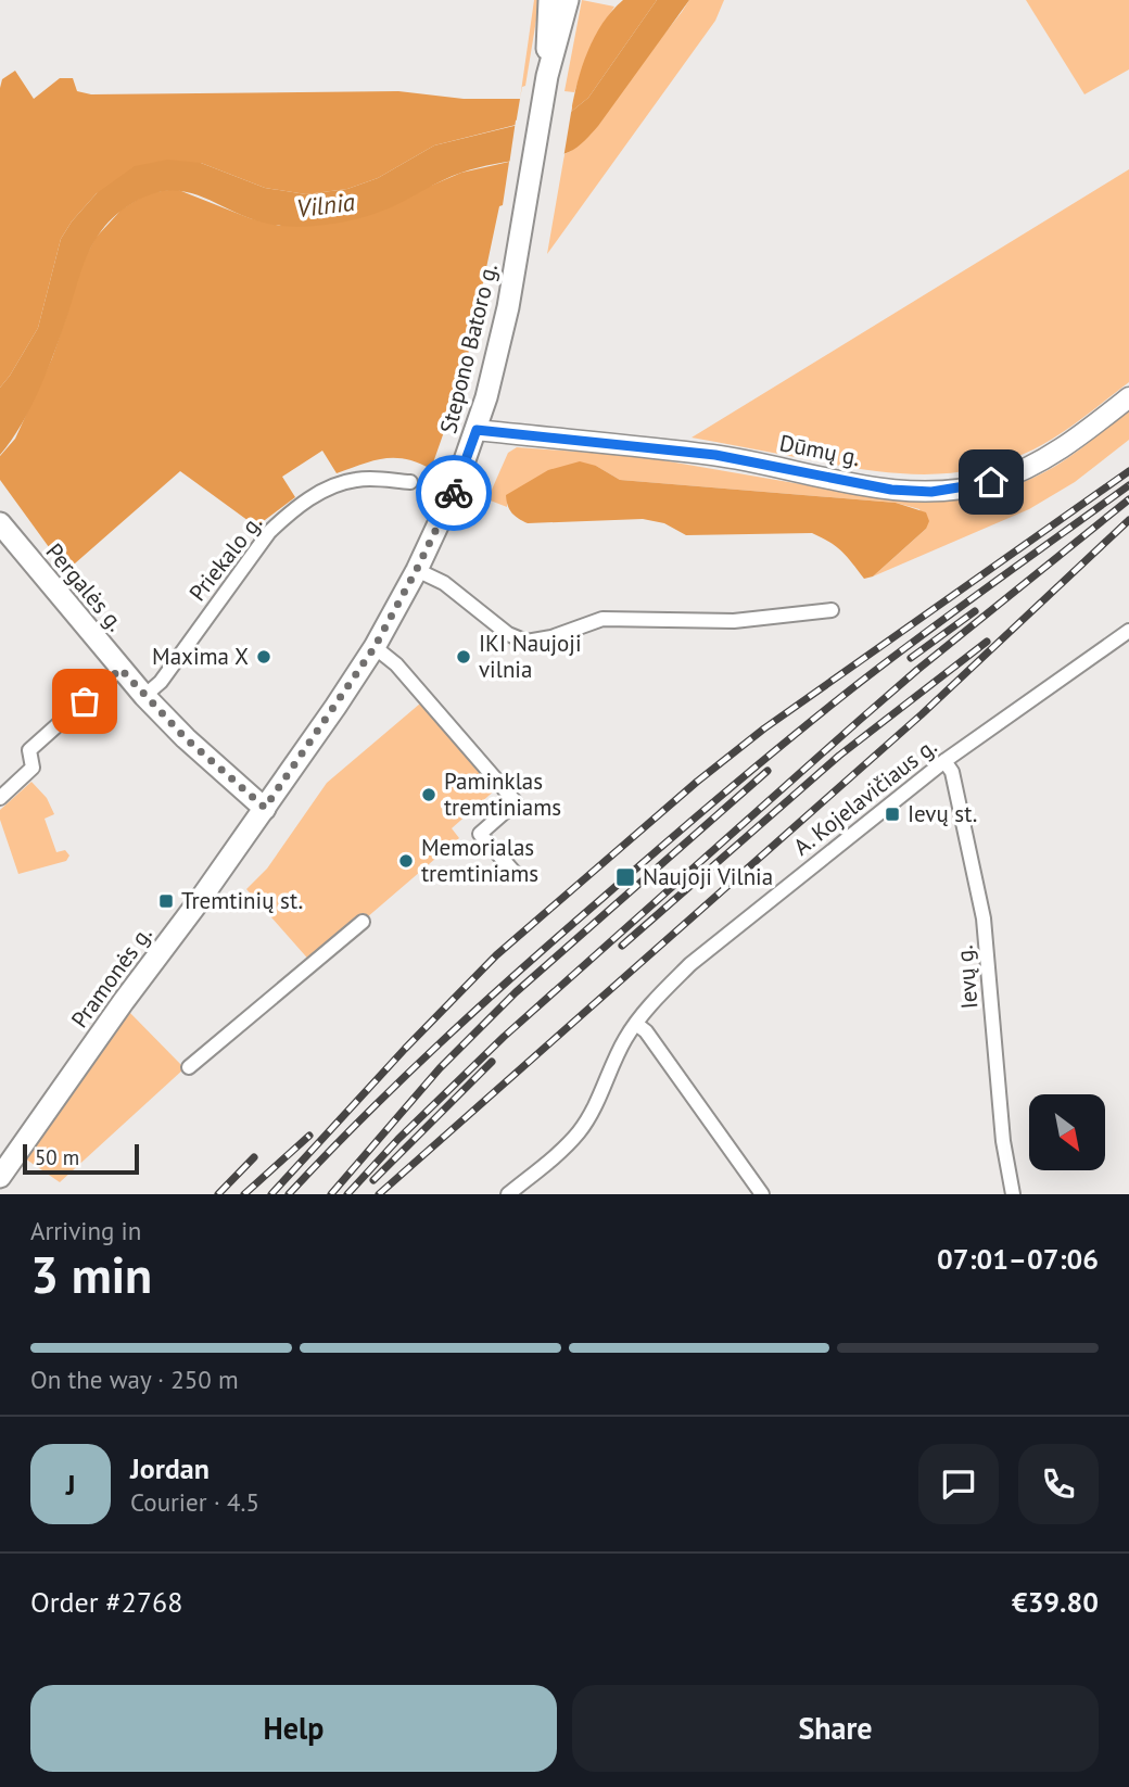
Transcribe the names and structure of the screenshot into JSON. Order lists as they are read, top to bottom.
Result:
{
  "streets": {
    "main road": [
      "Stepono Batoro g.",
      "Dūmų g.",
      "Pergalės g.",
      "Pramonės g."
    ],
    "street": ["Priekalo g.", "A. Kojelavičiaus g.", "Ievų g."]
  },
  "crossings": [
    ["Stepono Batoro g.", "Dūmų g."],
    ["Stepono Batoro g.", "Pergalės g."],
    ["Stepono Batoro g.", "Pramonės g."],
    ["Priekalo g.", "Pergalės g."],
    ["Pergalės g.", "Pramonės g."],
    ["A. Kojelavičiaus g.", "Ievų g."]
  ],
  "water": ["Vilnia"],
  "places": {
    "other": [
      "Maxima X",
      "IKI Naujoji vilnia",
      "Paminklas tremtiniams",
      "Memorialas tremtiniams"
    ],
    "transit": ["Ievų st.", "Naujoji Vilnia", "Tremtinių st."]
  },
  "scale_bar": "50 m",
  "north": "bottom right",
  "page": {
    "scale": "50 m",
    "heading": ["3 min", "Arriving in", "07:01–07:06"],
    "panel": [
      "Jordan",
      "Courier · 4.5",
      "Order #2768",
      "€39.80"
    ],
    "bar": "On the way · 250 m",
    "round": "J",
    "buttons": ["Help", "Share"]
  }
}
